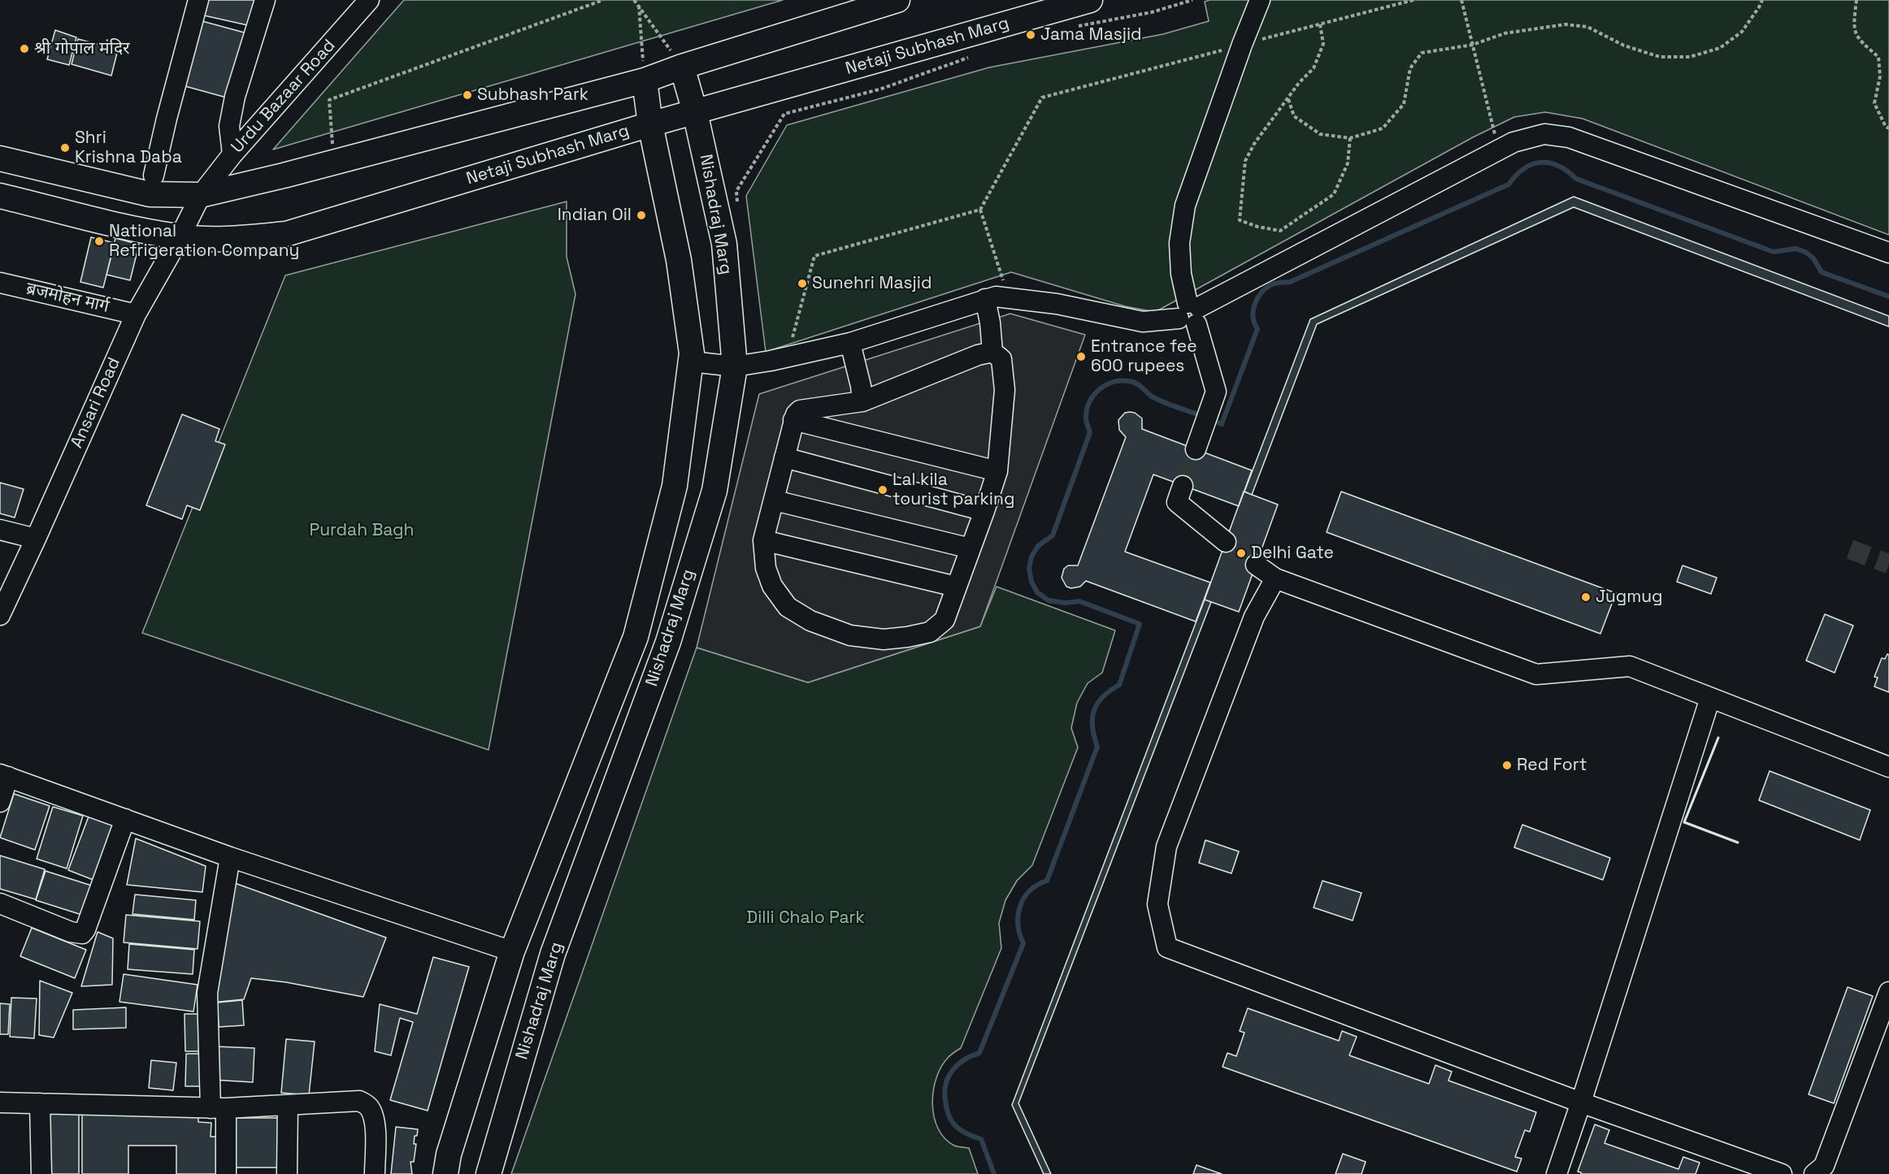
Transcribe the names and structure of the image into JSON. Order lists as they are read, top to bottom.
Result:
{
  "streets": {
    "main road": ["Netaji Subhash Marg", "Nishadraj Marg"],
    "street": ["Urdu Bazaar Road", "ब्रजमोहन मार्ग", "Ansari Road"]
  },
  "crossings": [
    ["Netaji Subhash Marg", "Nishadraj Marg"],
    ["Netaji Subhash Marg", "Ansari Road"],
    ["Urdu Bazaar Road", "Ansari Road"],
    ["ब्रजमोहन मार्ग", "Ansari Road"]
  ],
  "parks": ["Purdah Bagh", "Dilli Chalo Park"],
  "places": [
    "Jama Masjid",
    "श्री गोपाल मंदिर",
    "Subhash Park",
    "Shri Krishna Daba",
    "Indian Oil",
    "National Refrigeration Company",
    "Sunehri Masjid",
    "Entrance fee 600 rupees",
    "Lal kila tourist parking",
    "Delhi Gate",
    "Jugmug",
    "Red Fort"
  ]
}
